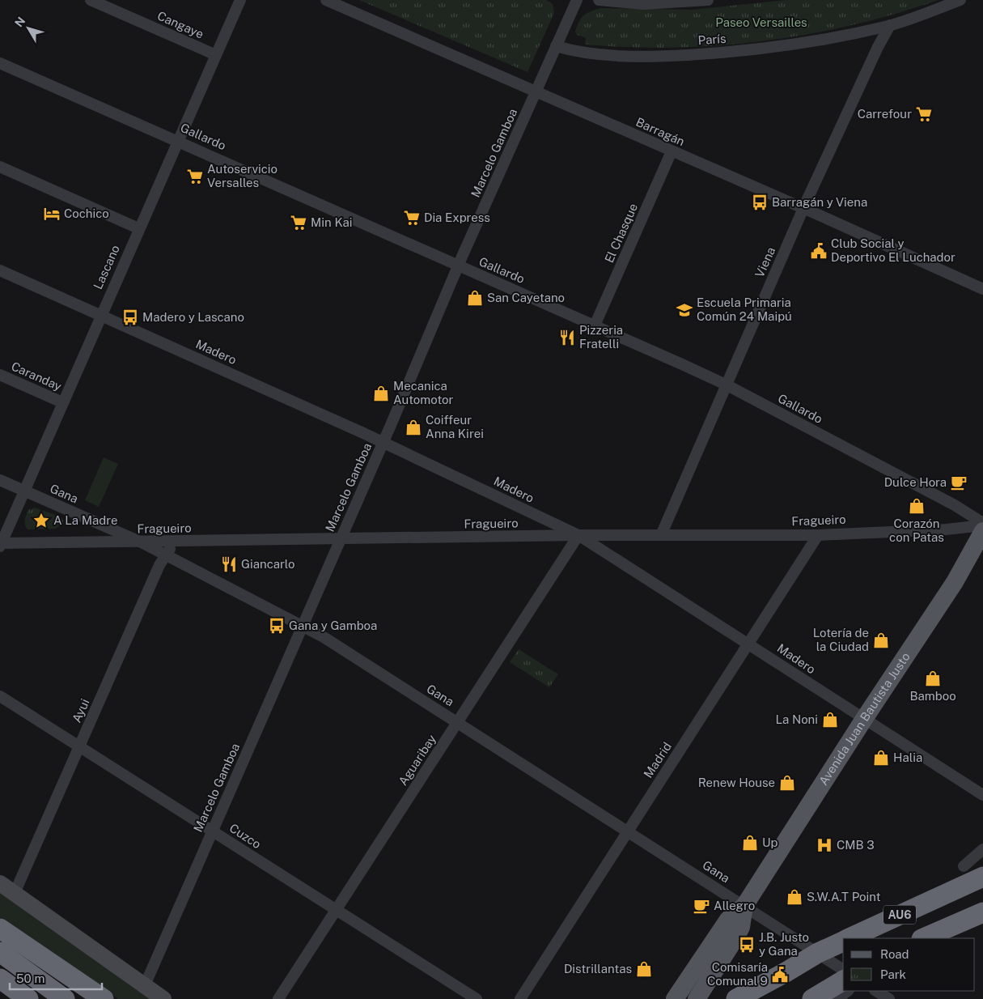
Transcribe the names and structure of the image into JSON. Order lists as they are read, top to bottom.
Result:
{
  "streets": {
    "highway": ["AU6"],
    "main road": ["Avenida Juan Bautista Justo"],
    "street": [
      "Cangaye",
      "París",
      "Barragán",
      "Gallardo",
      "Marcelo Gamboa",
      "El Chasque",
      "Viena",
      "Lascano",
      "Madero",
      "Caranday",
      "Gana",
      "Fragueiro",
      "Ayui",
      "Aguaribay",
      "Madrid",
      "Cuzco"
    ]
  },
  "crossings": [
    ["Cangaye", "Lascano"],
    ["París", "Marcelo Gamboa"],
    ["París", "Viena"],
    ["Barragán", "Marcelo Gamboa"],
    ["Barragán", "El Chasque"],
    ["Barragán", "Viena"],
    ["Gallardo", "Marcelo Gamboa"],
    ["Gallardo", "El Chasque"],
    ["Gallardo", "Viena"],
    ["Gallardo", "Lascano"],
    ["Gallardo", "Fragueiro"],
    ["Marcelo Gamboa", "Madero"],
    ["Marcelo Gamboa", "Gana"],
    ["Marcelo Gamboa", "Fragueiro"],
    ["Marcelo Gamboa", "Cuzco"],
    ["Viena", "Fragueiro"],
    ["Lascano", "Madero"],
    ["Lascano", "Caranday"],
    ["Lascano", "Gana"],
    ["Lascano", "Fragueiro"],
    ["Madero", "Fragueiro"],
    ["Madero", "Avenida Juan Bautista Justo"],
    ["Madero", "Aguaribay"],
    ["Madero", "Madrid"],
    ["Gana", "Fragueiro"],
    ["Gana", "Ayui"],
    ["Gana", "Avenida Juan Bautista Justo"],
    ["Gana", "Aguaribay"],
    ["Gana", "Madrid"],
    ["Fragueiro", "Ayui"],
    ["Fragueiro", "Aguaribay"],
    ["Fragueiro", "Madrid"],
    ["Ayui", "Cuzco"],
    ["Aguaribay", "Cuzco"]
  ],
  "parks": ["Paseo Versailles"],
  "places": {
    "supermarket": [
      "Carrefour",
      "Autoservicio Versalles",
      "Dia Express",
      "Min Kai"
    ],
    "bus stop": [
      "Barragán y Viena",
      "Madero y Lascano",
      "Gana y Gamboa",
      "J.B. Justo y Gana"
    ],
    "hotel": ["Cochico"],
    "public building": ["Club Social y Deportivo El Luchador", "Comisaría Comunal 9"],
    "shop": [
      "San Cayetano",
      "Mecanica Automotor",
      "Coiffeur Anna Kirei",
      "Corazón con Patas",
      "Lotería de la Ciudad",
      "Bamboo",
      "La Noni",
      "Halia",
      "Renew House",
      "Up",
      "S.W.A.T Point",
      "Distrillantas"
    ],
    "school or university": ["Escuela Primaria Común 24 Maipú"],
    "restaurant": ["Pizzeria Fratelli", "Giancarlo"],
    "cafe": ["Dulce Hora", "Allegro"],
    "place": ["A La Madre"],
    "hospital": ["CMB 3"]
  },
  "legend": ["Road", "Park"],
  "scale_bar": "50 m",
  "north": "top left"
}
